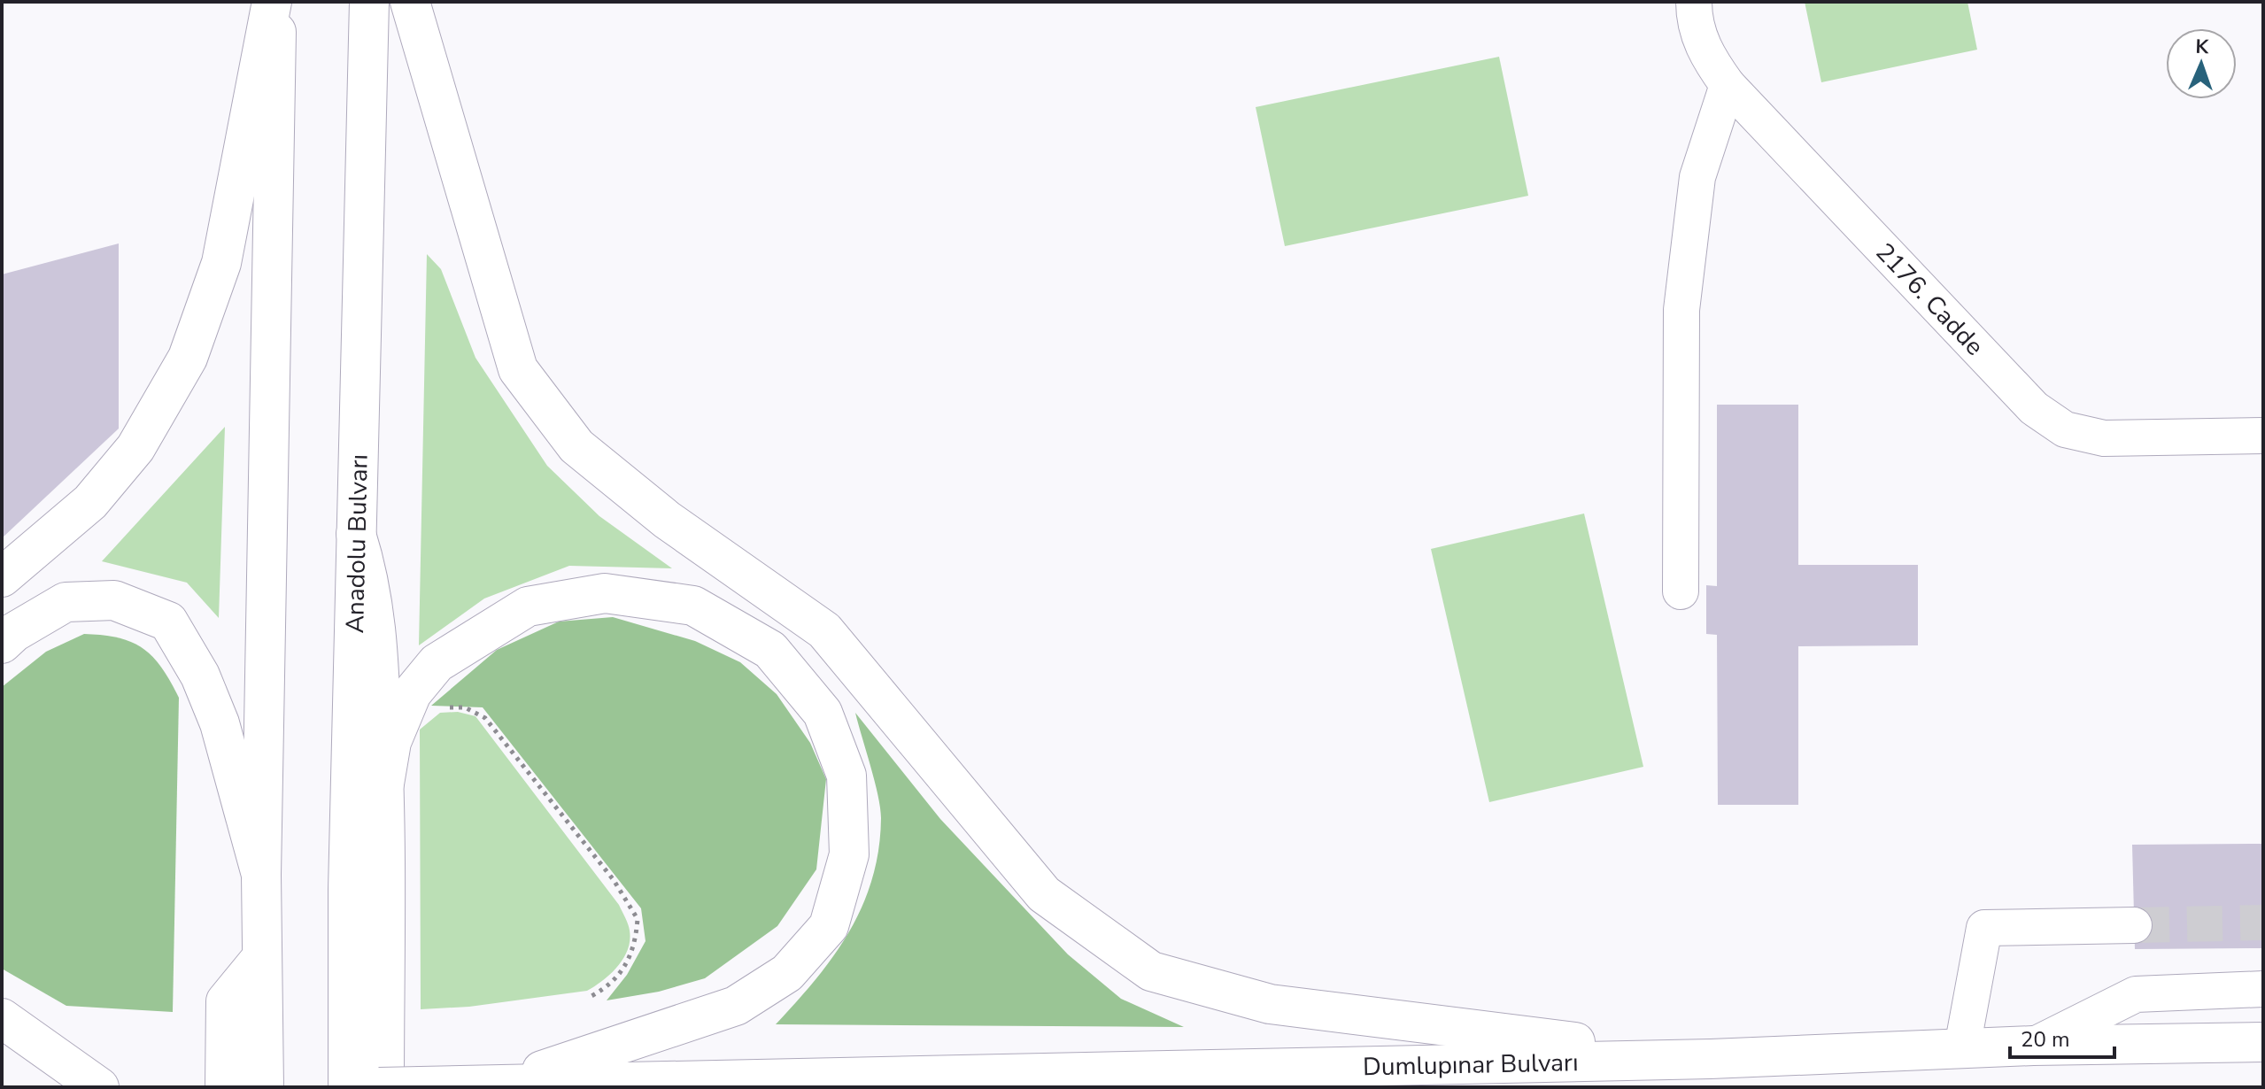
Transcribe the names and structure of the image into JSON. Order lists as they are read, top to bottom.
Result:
{
  "streets": {
    "main road": ["Anadolu Bulvarı", "Dumlupınar Bulvarı"],
    "street": ["2176. Cadde"]
  },
  "scale_bar": "20 m",
  "north": "top"
}
